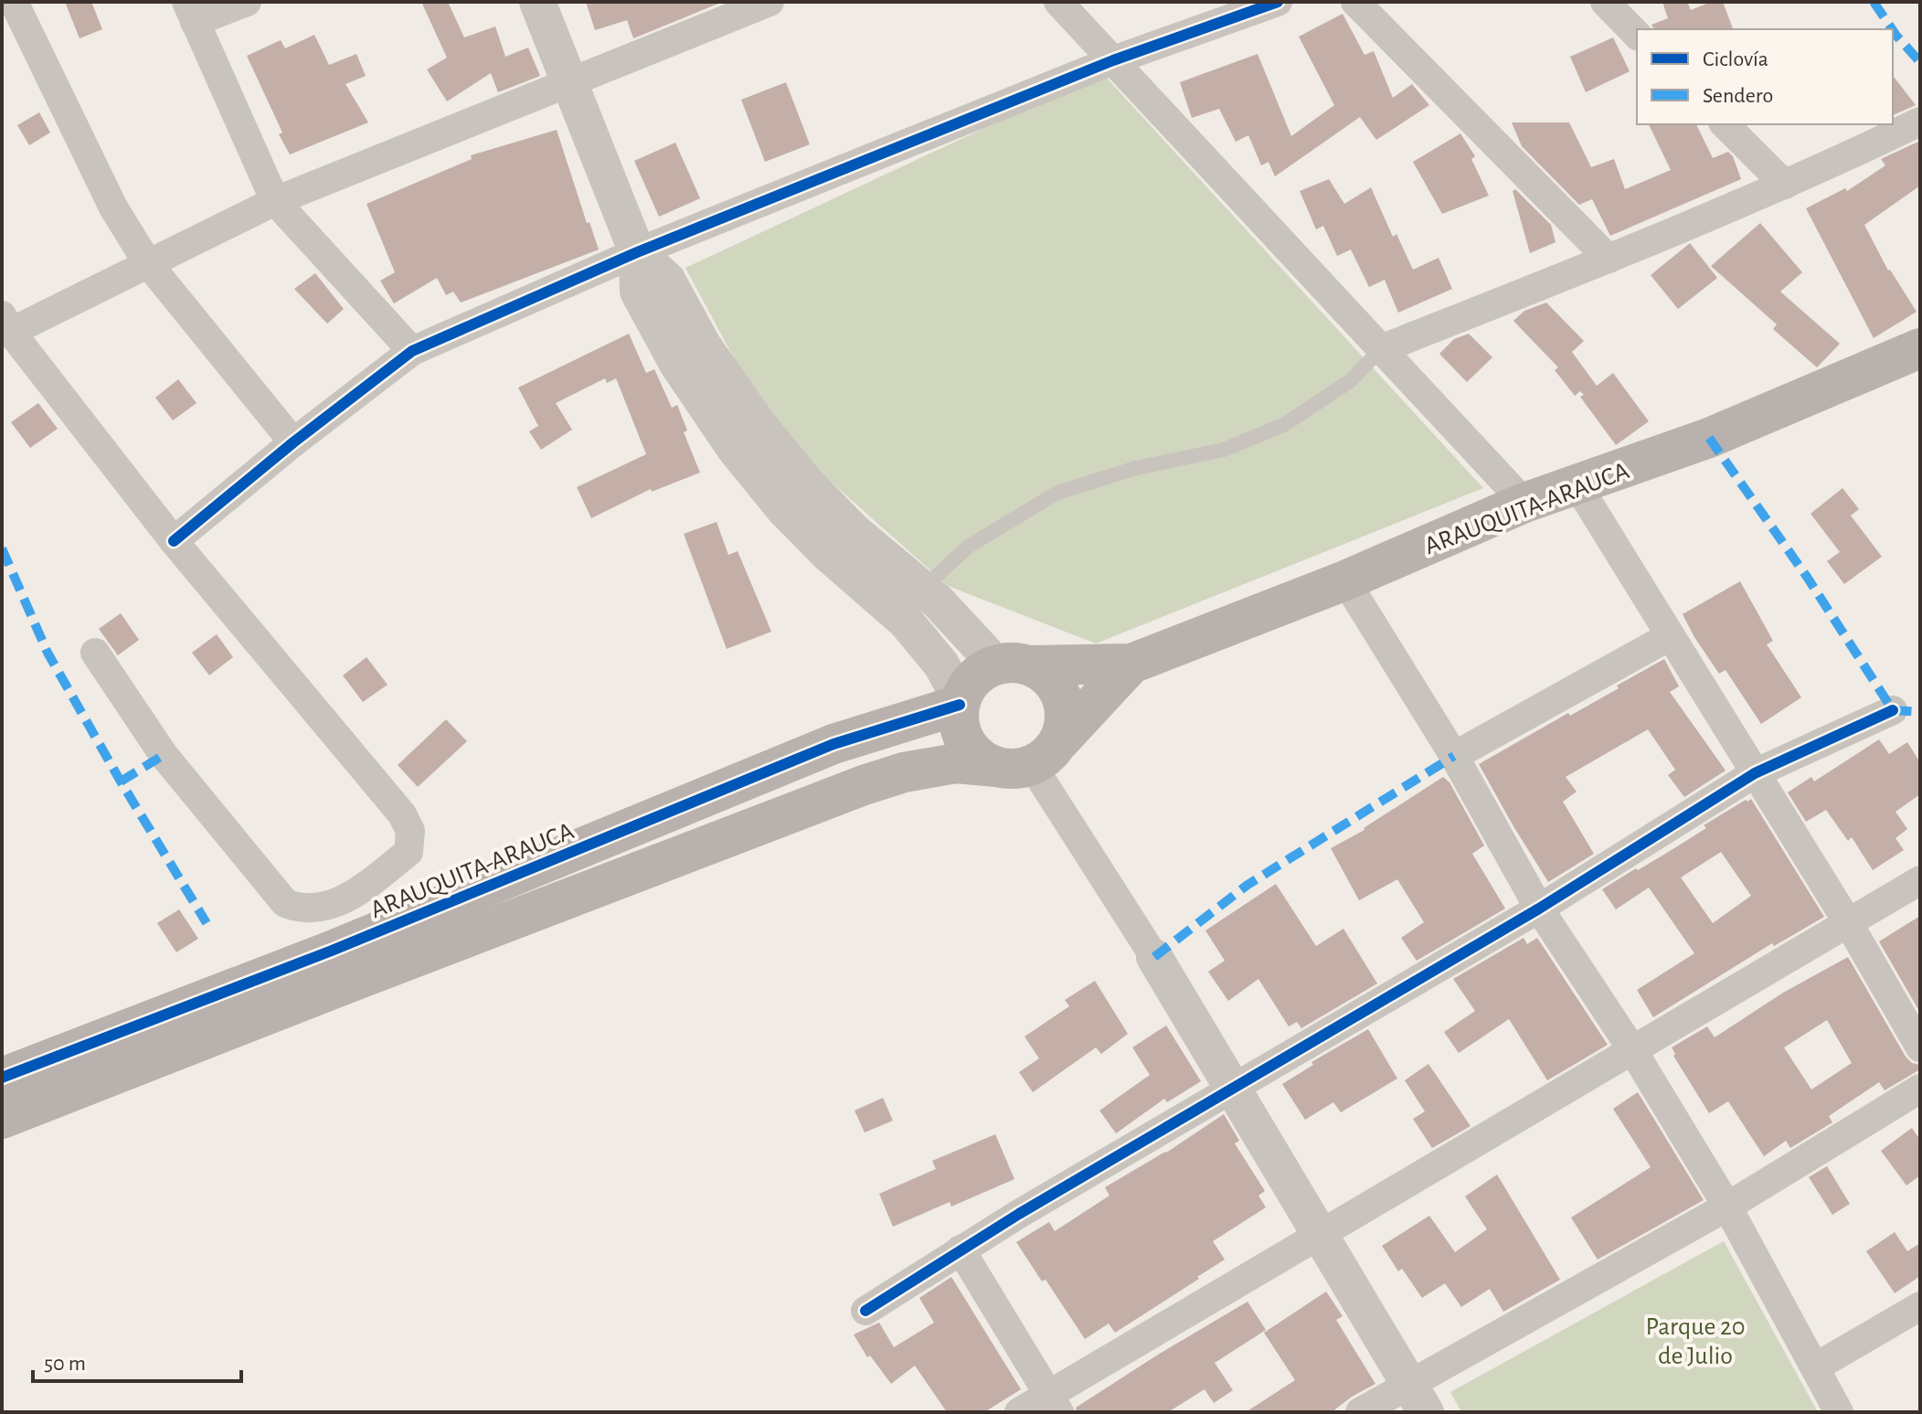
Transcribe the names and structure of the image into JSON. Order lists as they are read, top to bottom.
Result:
{
  "streets": {
    "main road": ["ARAUQUITA-ARAUCA"]
  },
  "parks": ["Parque 20 de Julio"],
  "legend": ["Ciclovía", "Sendero"],
  "scale_bar": "50 m"
}
